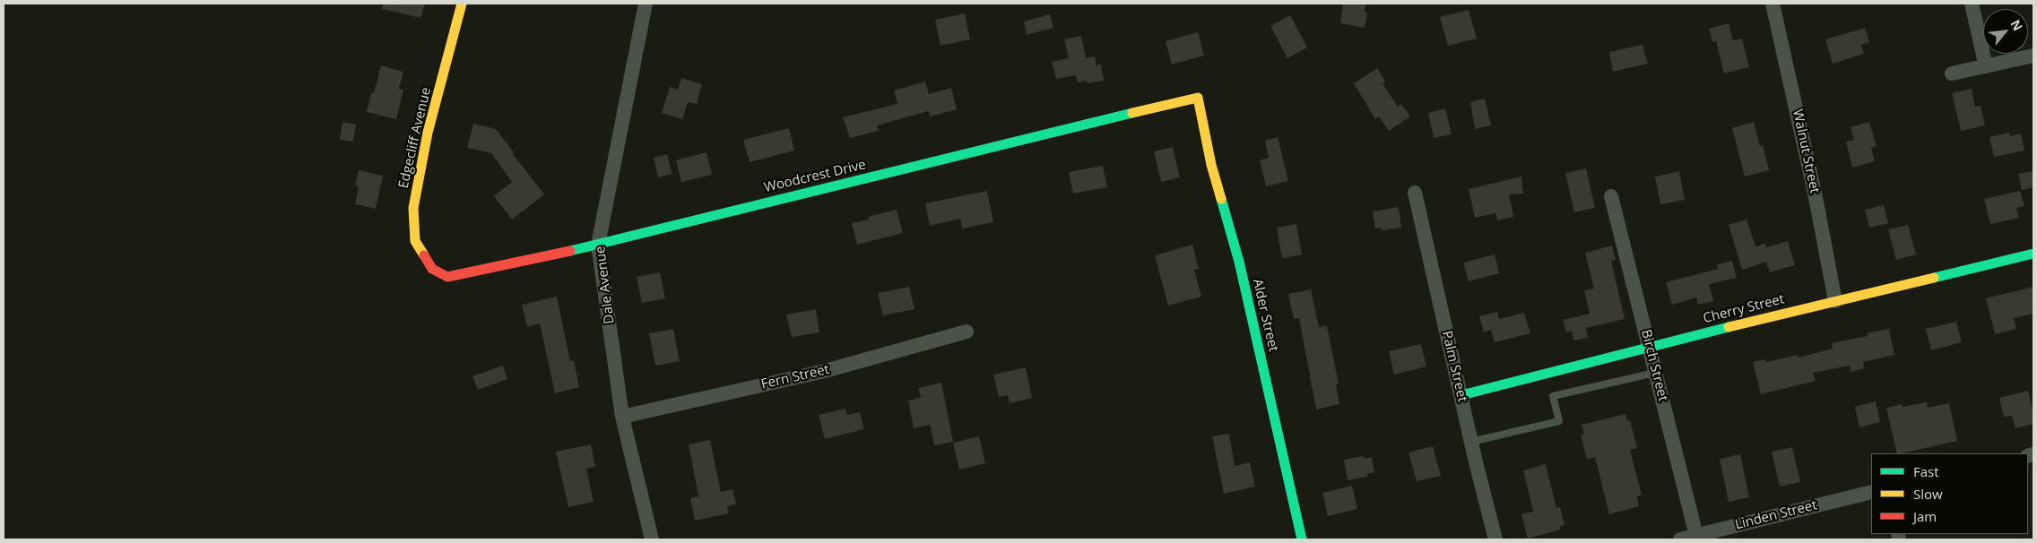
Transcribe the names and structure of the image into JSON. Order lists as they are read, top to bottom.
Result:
{
  "streets": {
    "street": [
      "Edgecliff Avenue",
      "Walnut Street",
      "Woodcrest Drive",
      "Dale Avenue",
      "Cherry Street",
      "Alder Street",
      "Birch Street",
      "Palm Street",
      "Fern Street",
      "Linden Street"
    ]
  },
  "crossings": [
    ["Edgecliff Avenue", "Woodcrest Drive"],
    ["Walnut Street", "Cherry Street"],
    ["Woodcrest Drive", "Dale Avenue"],
    ["Woodcrest Drive", "Alder Street"],
    ["Dale Avenue", "Fern Street"],
    ["Cherry Street", "Birch Street"],
    ["Cherry Street", "Palm Street"],
    ["Birch Street", "Linden Street"]
  ],
  "legend": ["Fast", "Slow", "Jam"],
  "north": "top right"
}
